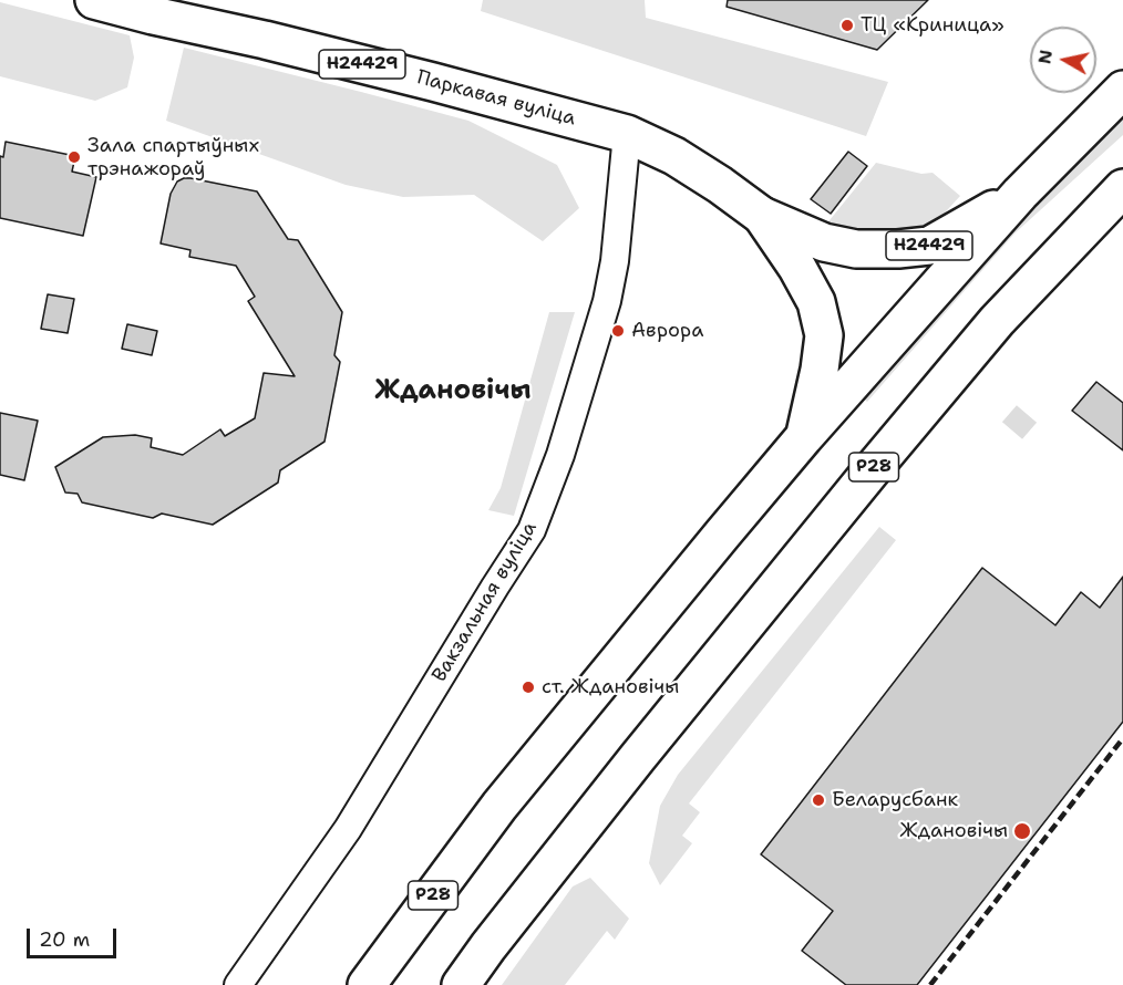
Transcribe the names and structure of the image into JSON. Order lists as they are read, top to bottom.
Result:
{
  "streets": {
    "main road": ["Н24429", "Паркавая вуліца", "Р28"],
    "street": ["Вакзальная вуліца"]
  },
  "crossings": [
    ["Н24429", "Паркавая вуліца"],
    ["Н24429", "Р28"],
    ["Паркавая вуліца", "Вакзальная вуліца"]
  ],
  "districts": ["Ждановічы"],
  "places": [
    "ТЦ «Криница»",
    "Зала спартыўных трэнажораў",
    "Аврора",
    "ст. Ждановічы",
    "Беларусбанк",
    "Ждановічы"
  ],
  "scale_bar": "20 m",
  "north": "left"
}
